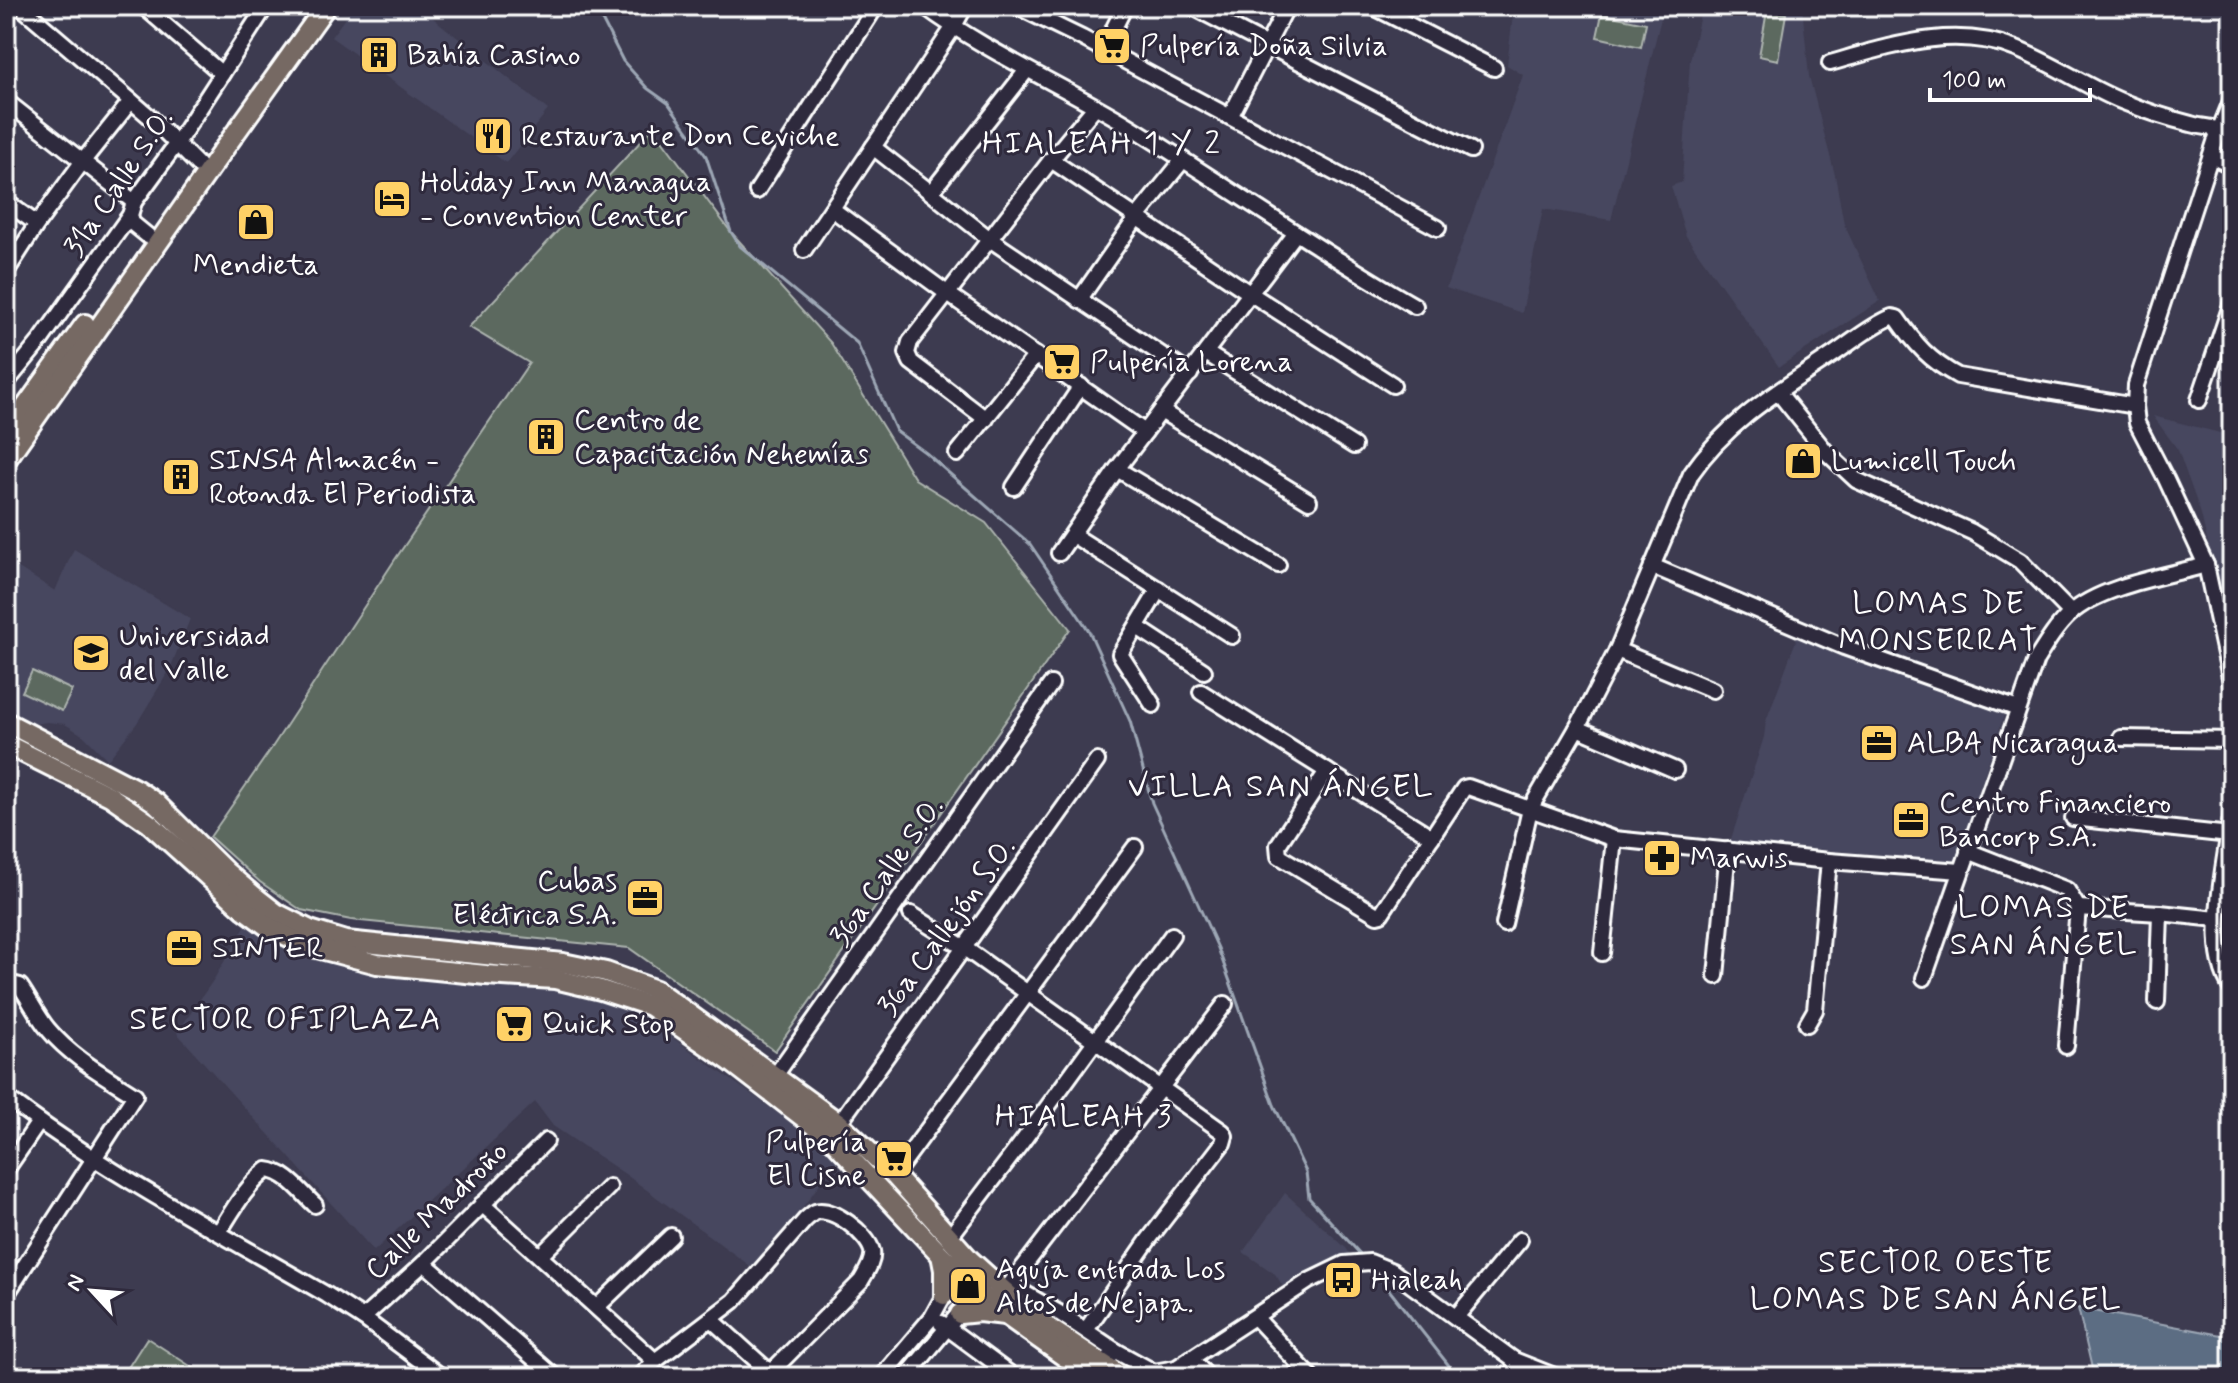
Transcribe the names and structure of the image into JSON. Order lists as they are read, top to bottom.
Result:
{
  "streets": {
    "street": [
      "31a Calle S.O.",
      "36a Calle S.O.",
      "36a Callejón S.O.",
      "Calle Madroño"
    ]
  },
  "districts": [
    "HIALEAH 1 Y 2",
    "LOMAS DE MONSERRAT",
    "VILLA SAN ÁNGEL",
    "LOMAS DE SAN ÁNGEL",
    "SECTOR OFIPLAZA",
    "HIALEAH 3",
    "SECTOR OESTE LOMAS DE SAN ÁNGEL"
  ],
  "places": {
    "supermarket": [
      "Pulpería Doña Silvia",
      "Pulpería Lorena",
      "Quick Stop",
      "Pulpería El Cisne"
    ],
    "building": ["Bahía Casino", "Centro de Capacitación Nehemías", "SINSA Almacén - Rotonda El Periodista"],
    "restaurant": ["Restaurante Don Ceviche"],
    "hotel": ["Holiday Inn Managua - Convention Center"],
    "shop": ["Mendieta", "Lumicell Touch", "Aguja entrada Los Altos de Nejapa."],
    "school or university": ["Universidad del Valle"],
    "office": [
      "ALBA Nicaragua",
      "Centro Financiero Bancorp S.A.",
      "Cubas Eléctrica S.A.",
      "SINTER"
    ],
    "pharmacy": ["Marwis"],
    "bus stop": ["Hialeah"]
  },
  "scale_bar": "100 m",
  "north": "top left"
}
